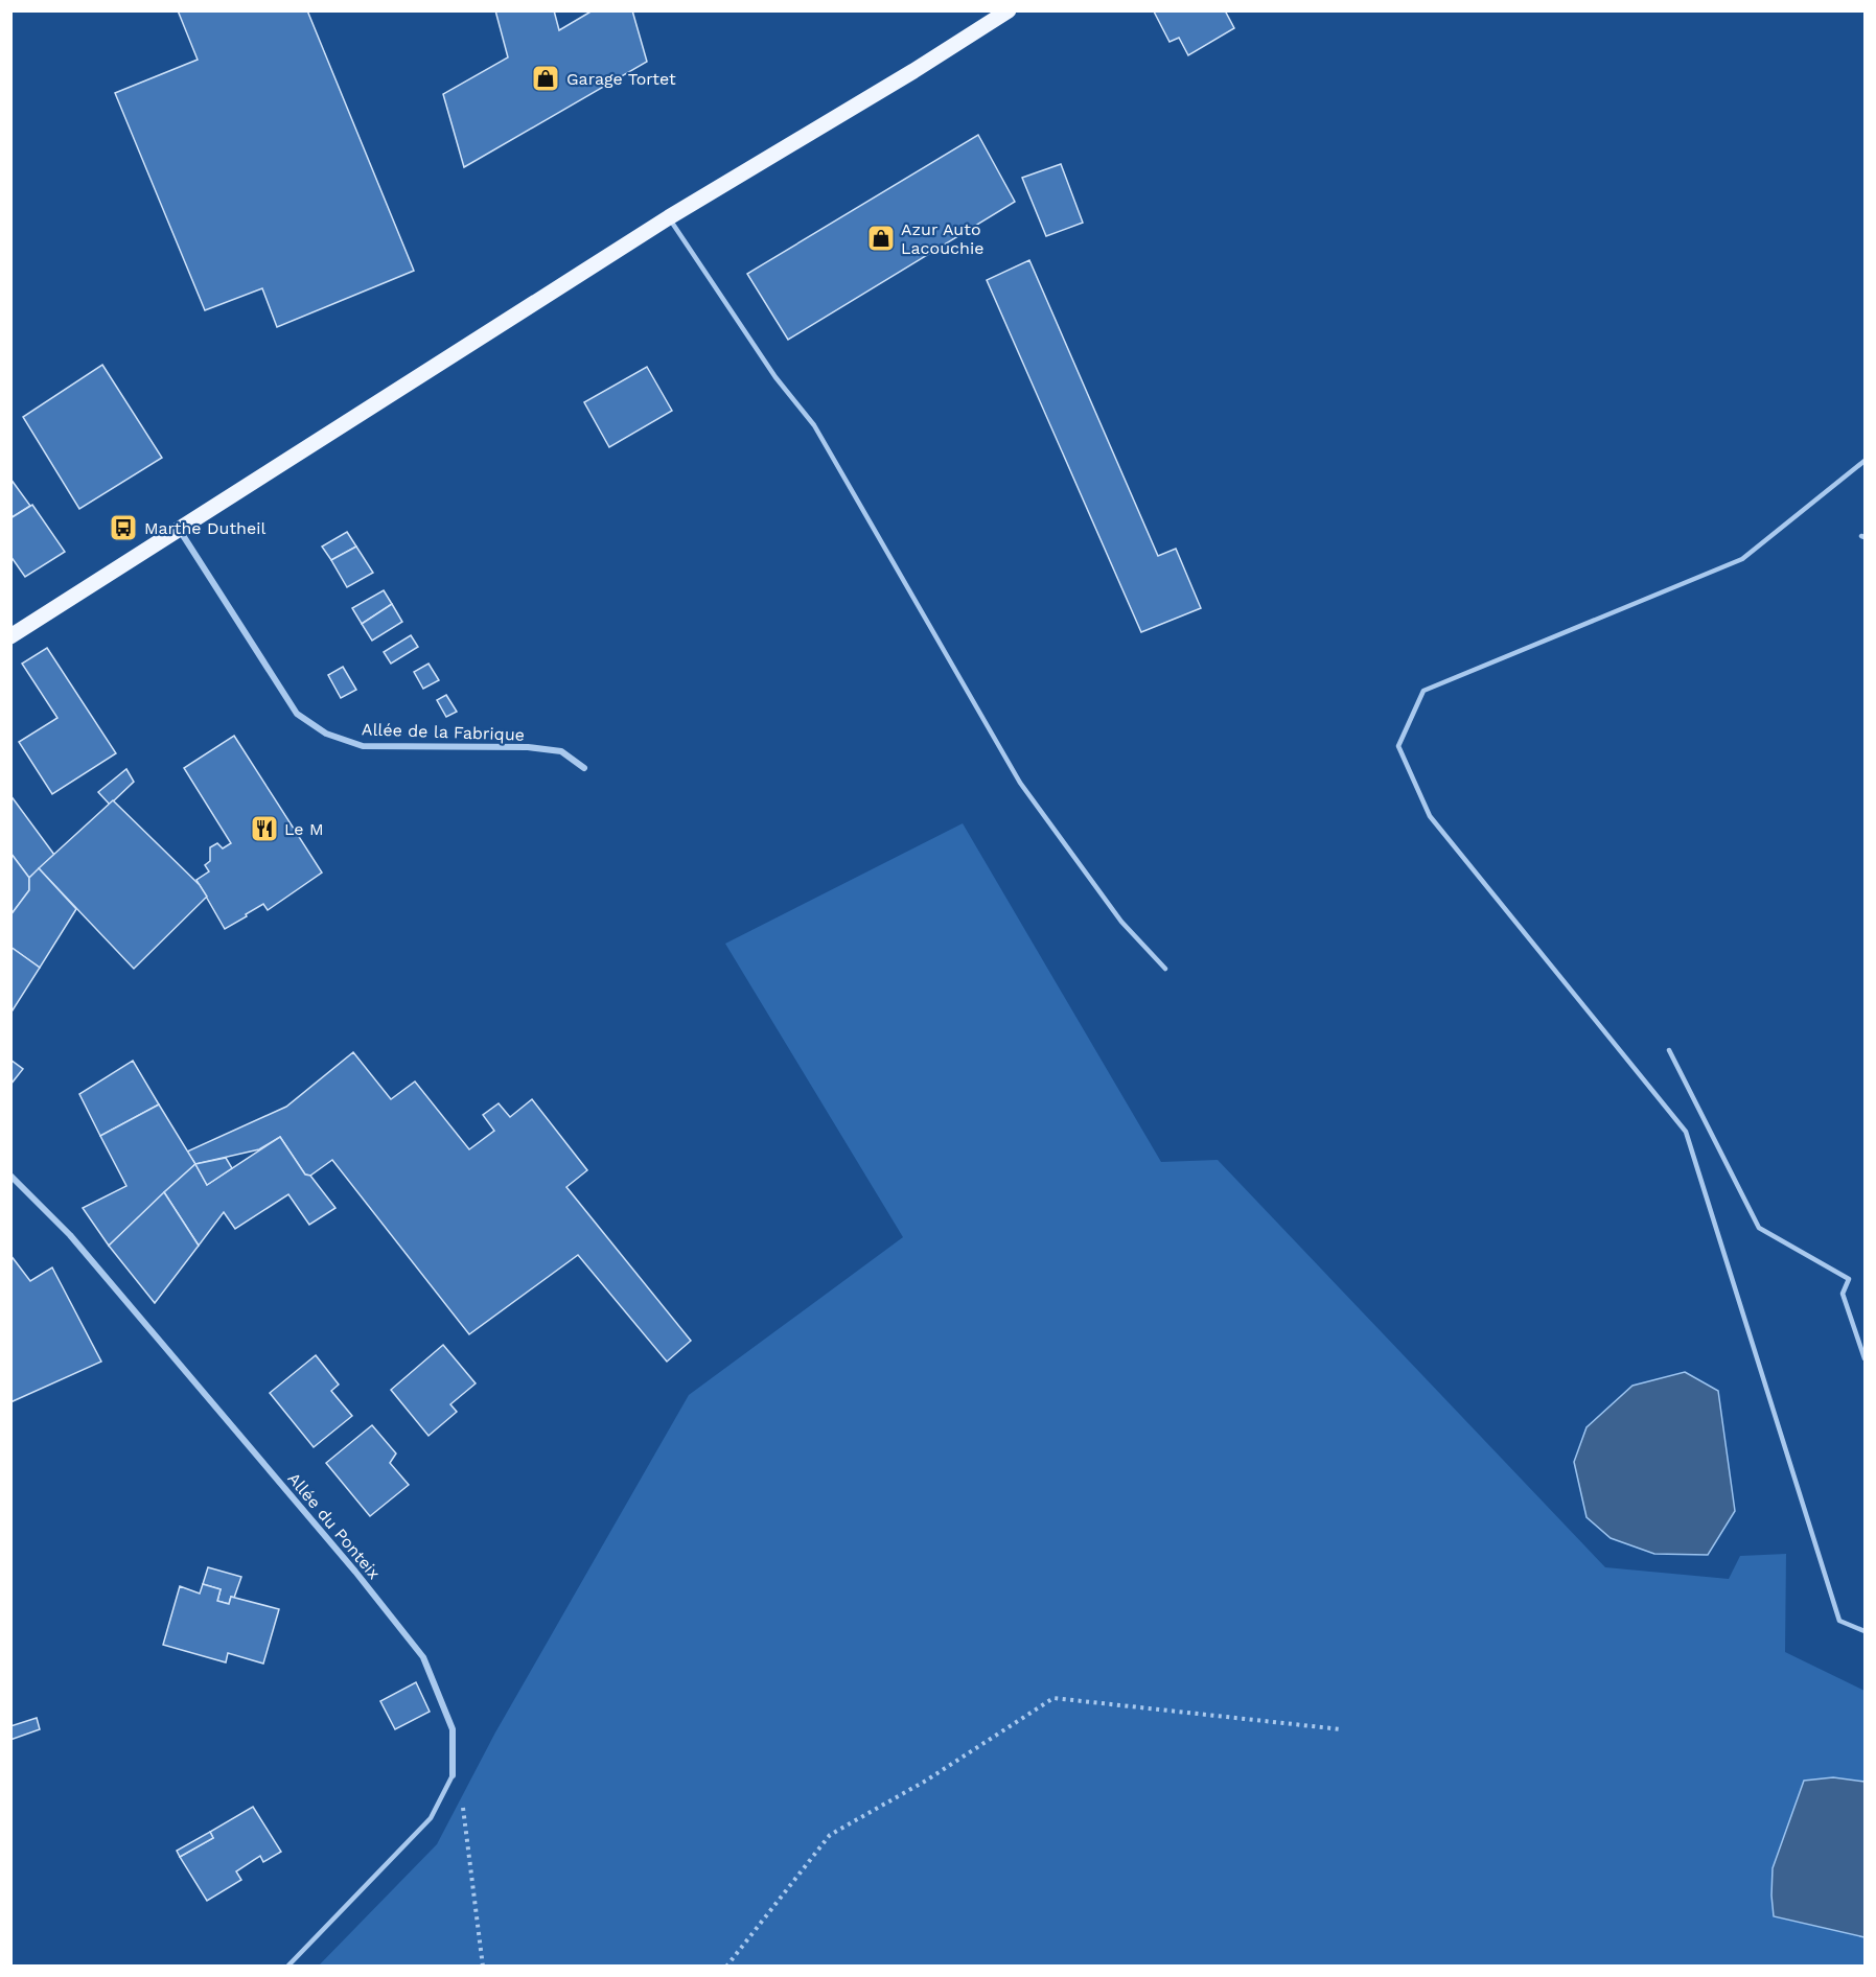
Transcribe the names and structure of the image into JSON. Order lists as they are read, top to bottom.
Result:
{
  "streets": {
    "street": ["Allée de la Fabrique", "Allée du Ponteix"]
  },
  "places": {
    "shop": ["Garage Tortet", "Azur Auto Lacouchie"],
    "bus stop": ["Marthe Dutheil"],
    "restaurant": ["Le M"]
  }
}
